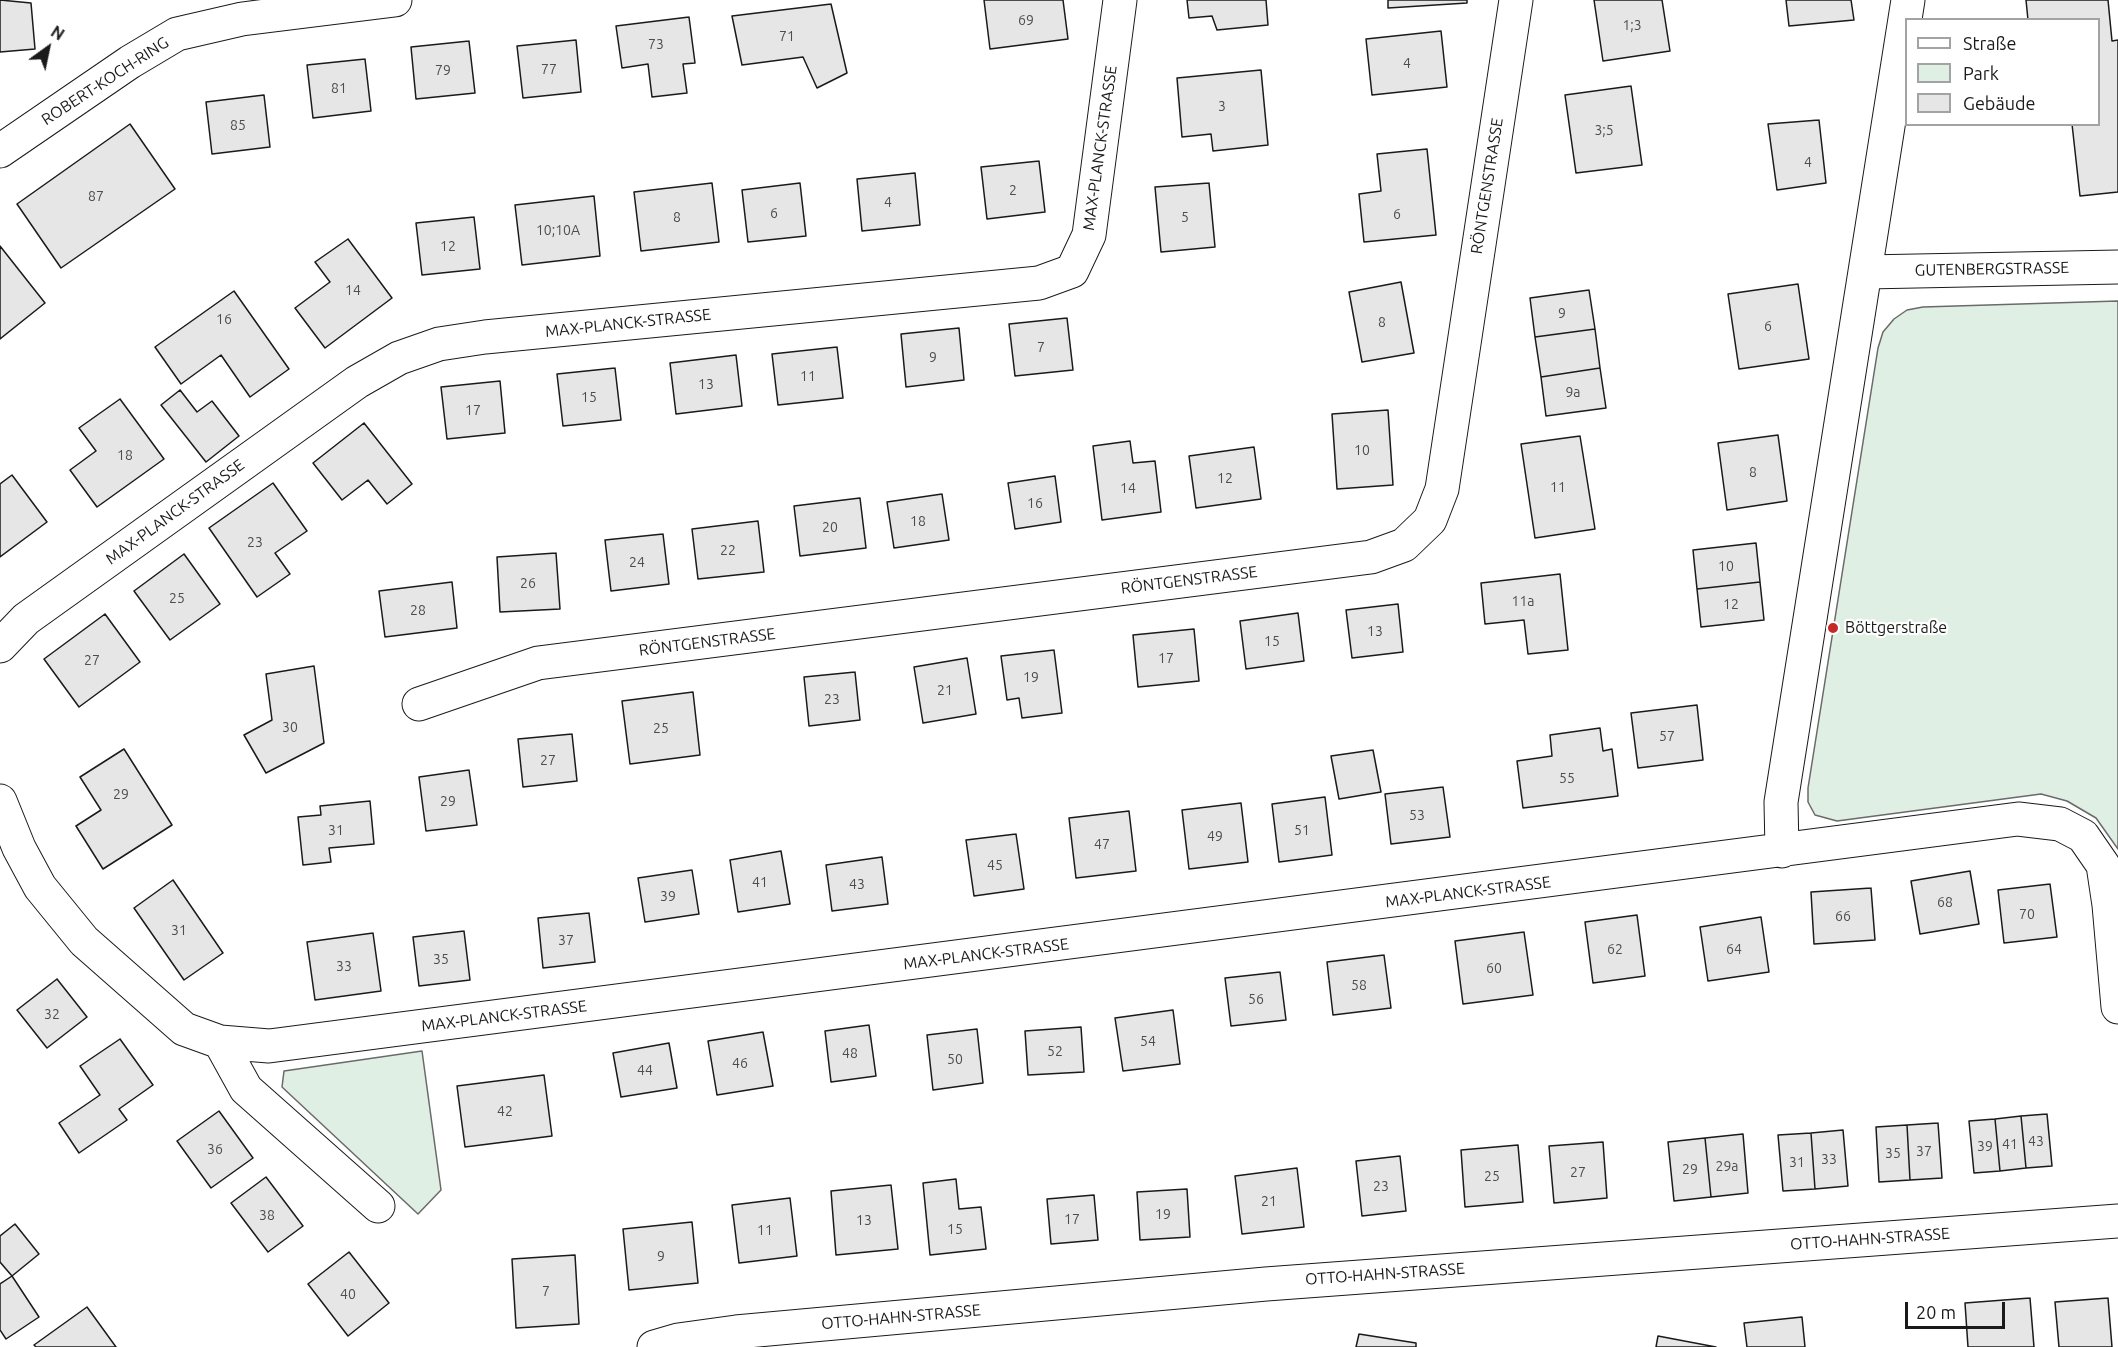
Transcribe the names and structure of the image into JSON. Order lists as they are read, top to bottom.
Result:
{
  "streets": {
    "street": [
      "ROBERT-KOCH-RING",
      "MAX-PLANCK-STRASSE",
      "RÖNTGENSTRASSE",
      "GUTENBERGSTRASSE",
      "OTTO-HAHN-STRASSE"
    ]
  },
  "places": ["Böttgerstraße"],
  "house_numbers": [
    "69",
    "1;3",
    "71",
    "73",
    "4",
    "77",
    "79",
    "81",
    "3",
    "85",
    "3;5",
    "4",
    "2",
    "87",
    "4",
    "6",
    "6",
    "8",
    "5",
    "10;10A",
    "12",
    "14",
    "9",
    "16",
    "8",
    "6",
    "7",
    "9",
    "11",
    "13",
    "9a",
    "15",
    "17",
    "10",
    "18",
    "8",
    "12",
    "11",
    "14",
    "16",
    "18",
    "20",
    "23",
    "22",
    "24",
    "10",
    "26",
    "25",
    "11a",
    "12",
    "28",
    "13",
    "15",
    "17",
    "27",
    "19",
    "21",
    "23",
    "30",
    "25",
    "57",
    "27",
    "55",
    "29",
    "29",
    "53",
    "31",
    "51",
    "49",
    "47",
    "45",
    "41",
    "43",
    "39",
    "68",
    "70",
    "66",
    "31",
    "37",
    "62",
    "64",
    "35",
    "33",
    "60",
    "58",
    "56",
    "32",
    "54",
    "52",
    "48",
    "50",
    "46",
    "44",
    "42",
    "43",
    "41",
    "39",
    "36",
    "37",
    "35",
    "33",
    "31",
    "29a",
    "29",
    "27",
    "25",
    "23",
    "21",
    "19",
    "38",
    "17",
    "13",
    "15",
    "11",
    "9",
    "7",
    "40"
  ],
  "legend": ["Straße", "Park", "Gebäude"],
  "scale_bar": "20 m",
  "north": "top right"
}
